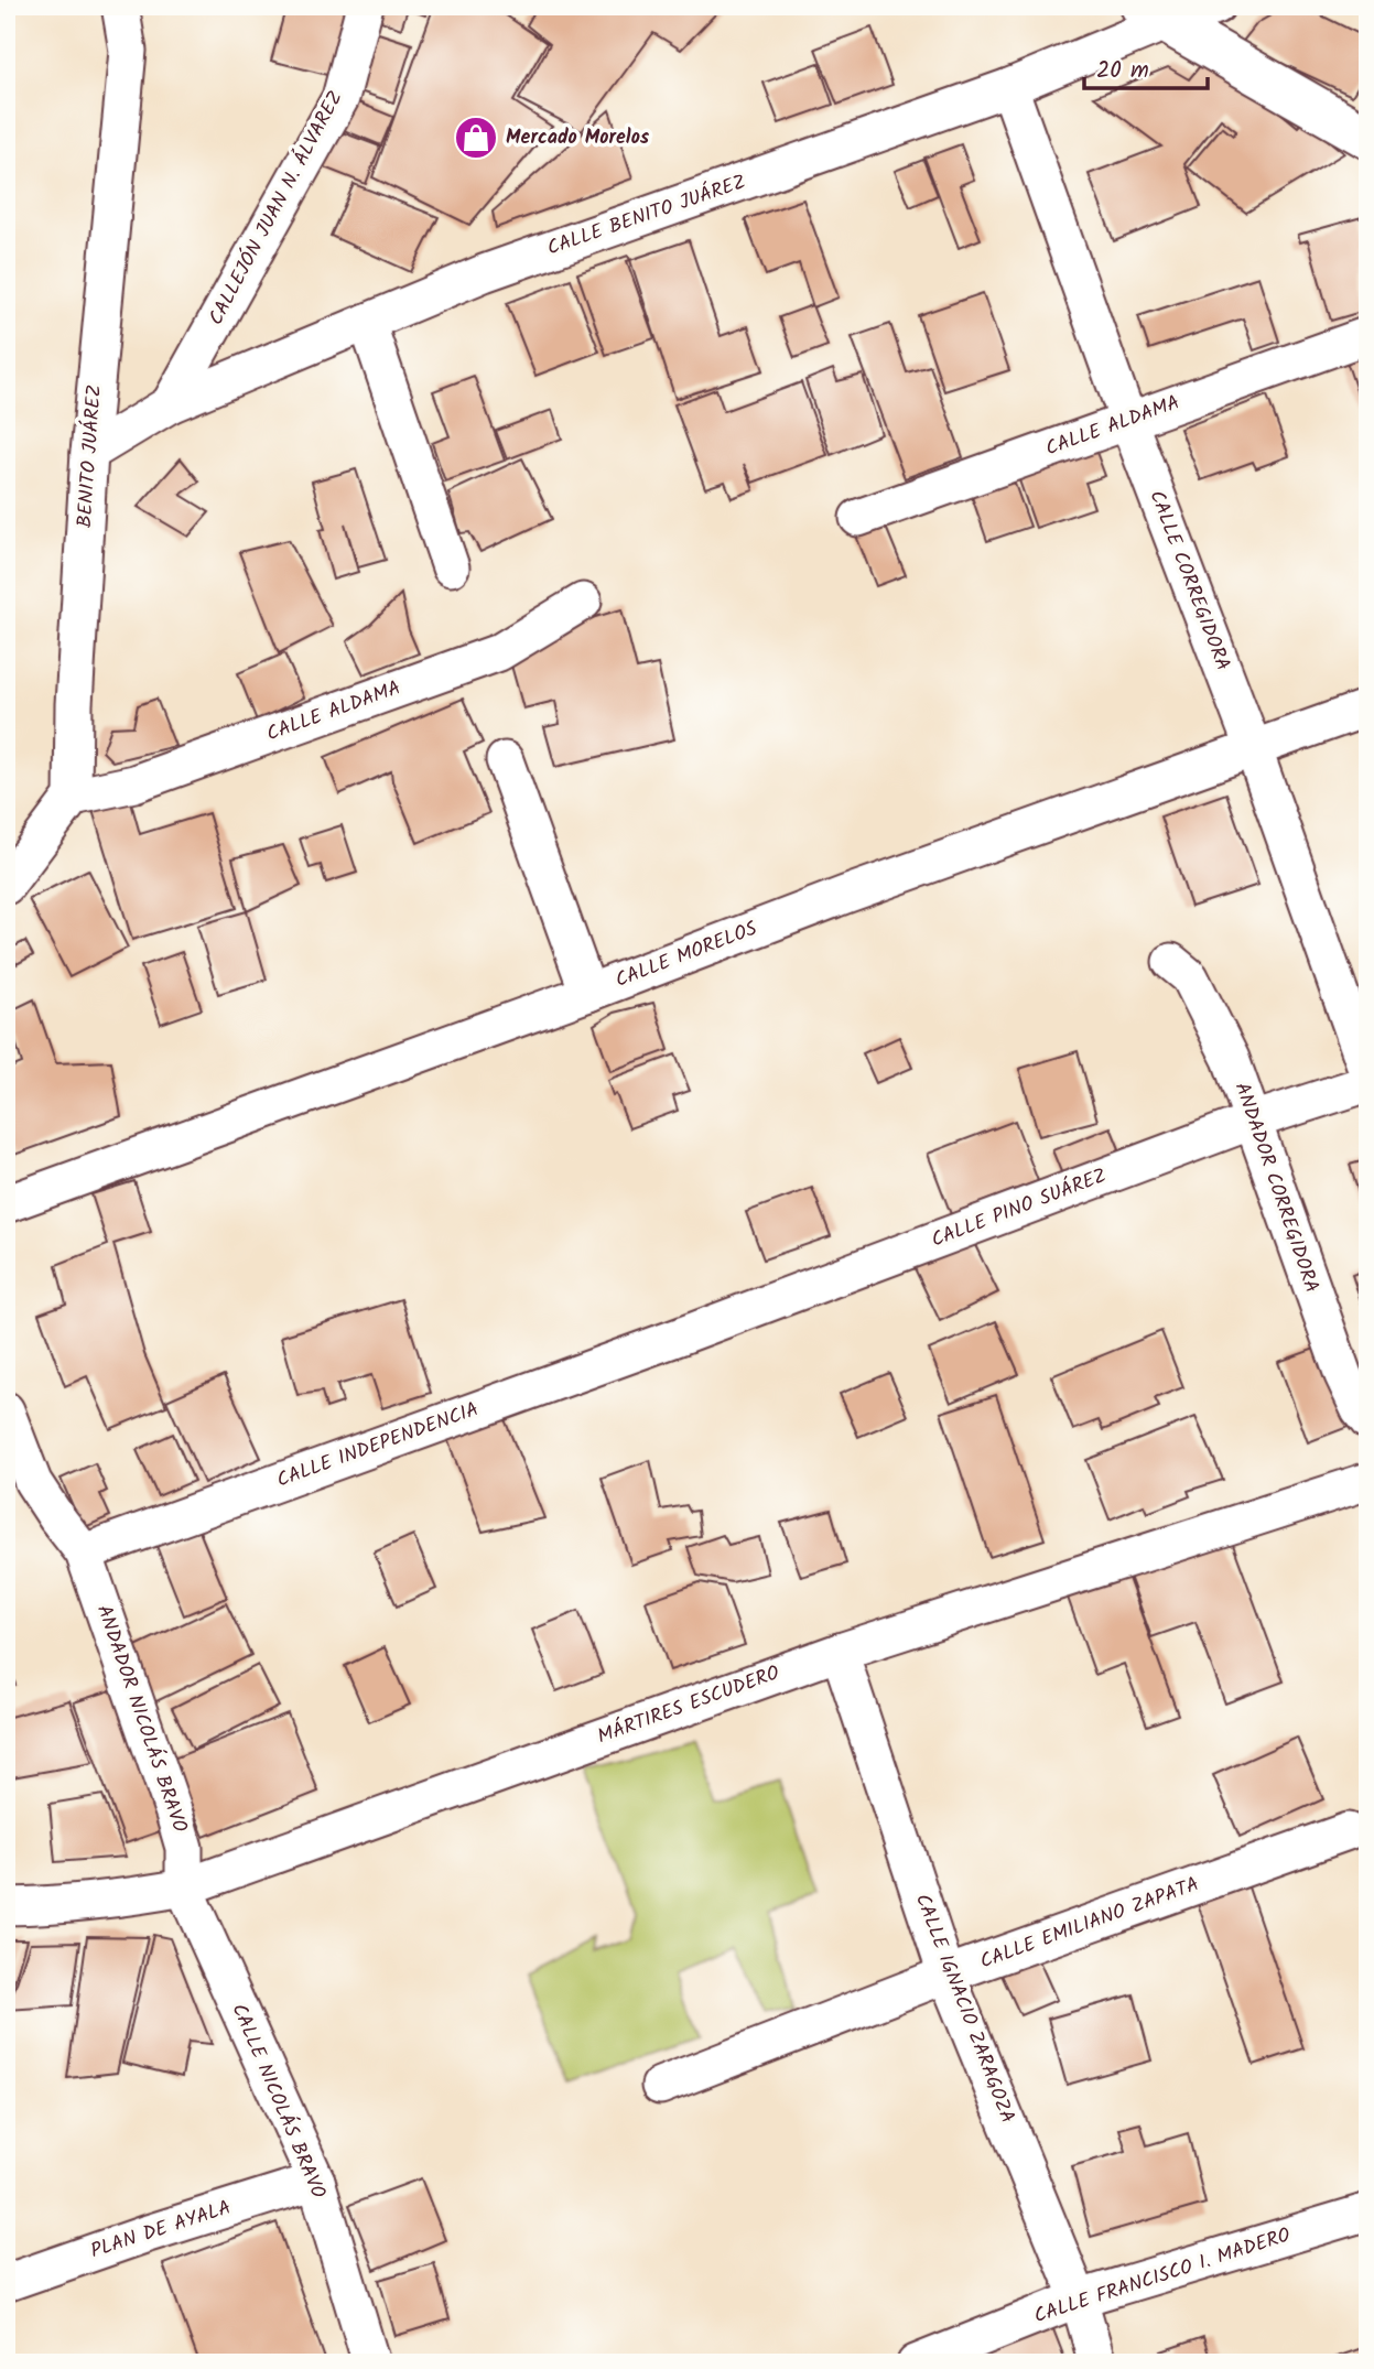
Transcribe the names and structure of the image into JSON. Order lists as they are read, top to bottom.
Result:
{
  "streets": {
    "street": [
      "CALLEJÓN JUAN N. ÁLVAREZ",
      "CALLE BENITO JUÁREZ",
      "CALLE ALDAMA",
      "BENITO JUÁREZ",
      "CALLE CORREGIDORA",
      "CALLE MORELOS",
      "ANDADOR CORREGIDORA",
      "CALLE PINO SUÁREZ",
      "CALLE INDEPENDENCIA",
      "MÁRTIRES ESCUDERO",
      "ANDADOR NICOLÁS BRAVO",
      "CALLE EMILIANO ZAPATA",
      "CALLE IGNACIO ZARAGOZA",
      "CALLE NICOLÁS BRAVO",
      "PLAN DE AYALA",
      "CALLE FRANCISCO I. MADERO"
    ]
  },
  "crossings": [
    ["CALLEJÓN JUAN N. ÁLVAREZ", "CALLE BENITO JUÁREZ"],
    ["CALLE BENITO JUÁREZ", "BENITO JUÁREZ"],
    ["CALLE BENITO JUÁREZ", "CALLE CORREGIDORA"],
    ["CALLE ALDAMA", "BENITO JUÁREZ"],
    ["CALLE ALDAMA", "CALLE CORREGIDORA"],
    ["CALLE CORREGIDORA", "CALLE MORELOS"],
    ["ANDADOR CORREGIDORA", "CALLE PINO SUÁREZ"],
    ["CALLE PINO SUÁREZ", "CALLE INDEPENDENCIA"],
    ["CALLE INDEPENDENCIA", "ANDADOR NICOLÁS BRAVO"],
    ["MÁRTIRES ESCUDERO", "ANDADOR NICOLÁS BRAVO"],
    ["MÁRTIRES ESCUDERO", "CALLE IGNACIO ZARAGOZA"],
    ["MÁRTIRES ESCUDERO", "CALLE NICOLÁS BRAVO"],
    ["ANDADOR NICOLÁS BRAVO", "CALLE NICOLÁS BRAVO"],
    ["CALLE EMILIANO ZAPATA", "CALLE IGNACIO ZARAGOZA"],
    ["CALLE IGNACIO ZARAGOZA", "CALLE FRANCISCO I. MADERO"],
    ["CALLE NICOLÁS BRAVO", "PLAN DE AYALA"]
  ],
  "places": {
    "shop": ["Mercado Morelos"]
  },
  "scale_bar": "20 m"
}
